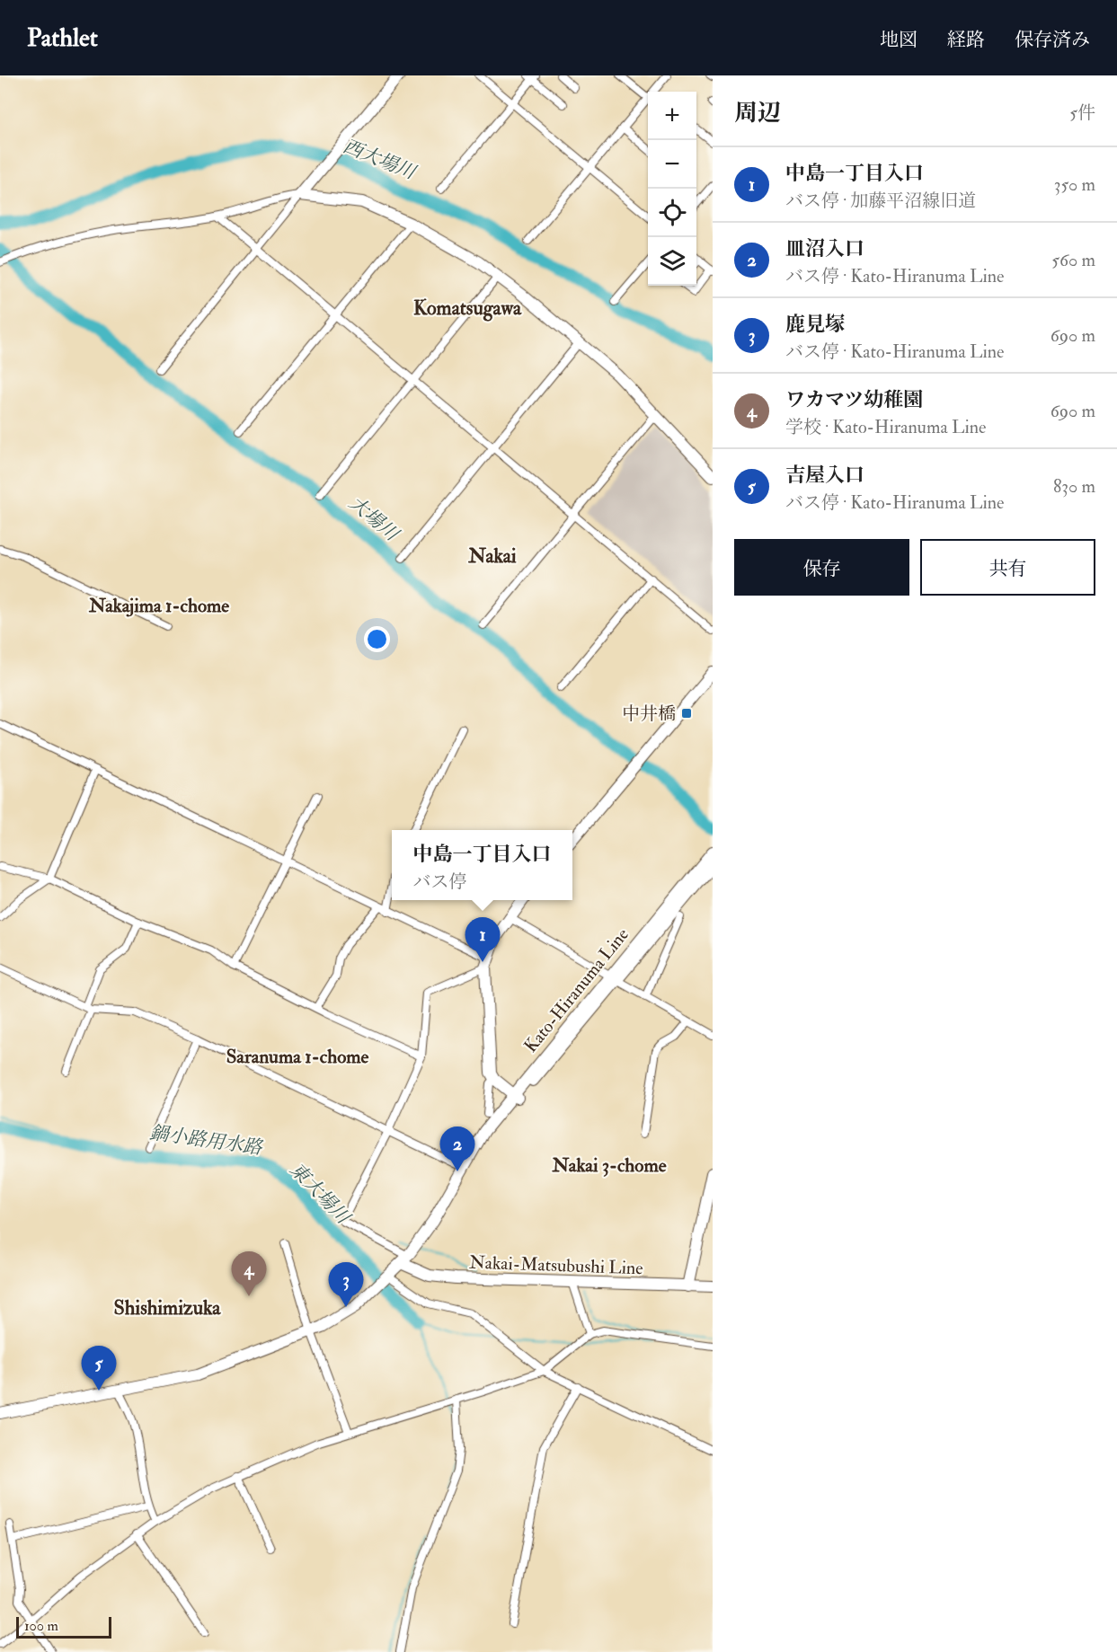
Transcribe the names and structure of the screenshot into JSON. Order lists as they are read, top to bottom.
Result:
{
  "streets": {
    "main road": ["Kato-Hiranuma Line", "Nakai-Matsubushi Line"]
  },
  "crossings": [
    ["Kato-Hiranuma Line", "Nakai-Matsubushi Line"]
  ],
  "districts": [
    "Komatsugawa",
    "Nakai",
    "Nakajima 1-chome",
    "Saranuma 1-chome",
    "Nakai 3-chome",
    "Shishimizuka"
  ],
  "water": [
    "西大場川",
    "大場川",
    "鍋小路用水路",
    "東大場川"
  ],
  "places": {
    "transit": ["中井橋"]
  },
  "scale_bar": "100 m",
  "page": {
    "header": "Pathlet",
    "nav": ["地図", "経路", "保存済み"],
    "heading": ["周辺", "5件"],
    "map_buttons": ["+", "−"],
    "list": [
      {
        "mark": "1",
        "name": "中島一丁目入口",
        "note": "バス停 · 加藤平沼線旧道",
        "value": "350 m"
      },
      {
        "mark": "2",
        "name": "皿沼入口",
        "note": "バス停 · Kato-Hiranuma Line",
        "value": "560 m"
      },
      {
        "mark": "3",
        "name": "鹿見塚",
        "note": "バス停 · Kato-Hiranuma Line",
        "value": "690 m"
      },
      {
        "mark": "4",
        "name": "ワカマツ幼稚園",
        "note": "学校 · Kato-Hiranuma Line",
        "value": "690 m"
      },
      {
        "mark": "5",
        "name": "吉屋入口",
        "note": "バス停 · Kato-Hiranuma Line",
        "value": "830 m"
      }
    ],
    "buttons": ["保存", "共有"],
    "popup": ["中島一丁目入口", "バス停"],
    "pins": [
      "1",
      "2",
      "4",
      "3",
      "5"
    ],
    "scale": "100 m"
  }
}
